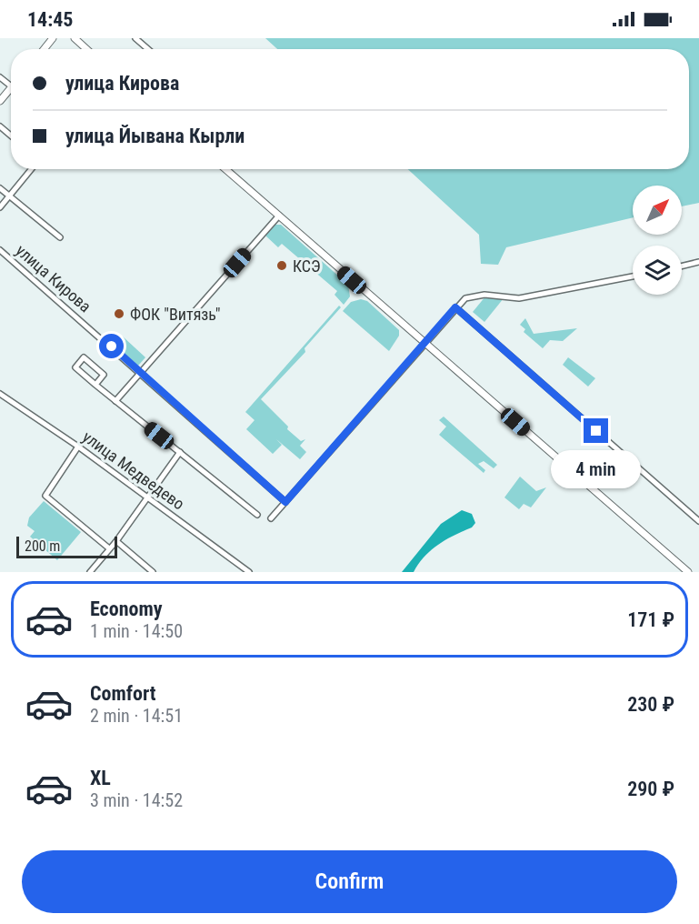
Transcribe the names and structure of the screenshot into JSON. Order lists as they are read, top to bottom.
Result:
{
  "streets": {
    "street": ["улица Кирова", "улица Медведево"]
  },
  "places": ["КСЭ", "ФОК \"Витязь\""],
  "scale_bar": "200 m",
  "north": "top right",
  "page": {
    "status": "14:45",
    "banner": ["улица Кирова", "улица Йывана Кырли"],
    "bubble": "4 min",
    "scale": "200 m",
    "list": [
      {
        "name": "Economy",
        "note": "1 min · 14:50",
        "value": "171 ₽"
      },
      {
        "name": "Comfort",
        "note": "2 min · 14:51",
        "value": "230 ₽"
      },
      {
        "name": "XL",
        "note": "3 min · 14:52",
        "value": "290 ₽"
      }
    ],
    "buttons": "Confirm"
  }
}
